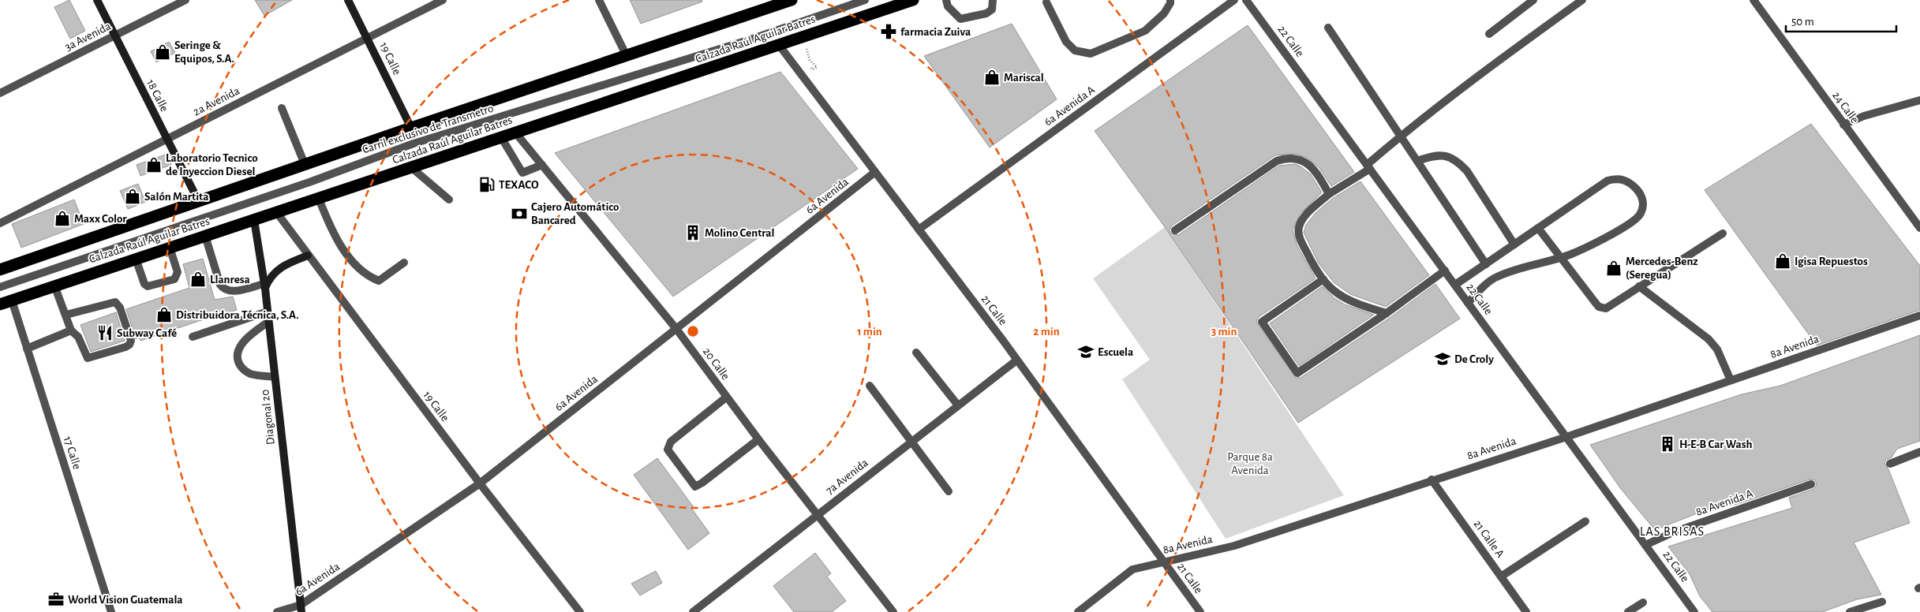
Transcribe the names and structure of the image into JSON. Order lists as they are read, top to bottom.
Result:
{
  "streets": {
    "highway": ["Calzada Raúl Aguilar Batres"],
    "street": [
      "3a Avenida",
      "22 Calle",
      "19 Calle",
      "18 Calle",
      "2a Avenida",
      "6a Avenida A",
      "24 Calle",
      "Carril exclusivo de Transmetro",
      "6a Avenida",
      "21 Calle",
      "8a Avenida",
      "20 Calle",
      "Diagonal 20",
      "17 Calle",
      "7a Avenida",
      "8a Avenida A",
      "21 Calle A"
    ]
  },
  "crossings": [
    ["3a Avenida", "18 Calle"],
    ["Calzada Raúl Aguilar Batres", "19 Calle"],
    ["Calzada Raúl Aguilar Batres", "18 Calle"],
    ["Calzada Raúl Aguilar Batres", "21 Calle"],
    ["Calzada Raúl Aguilar Batres", "20 Calle"],
    ["Calzada Raúl Aguilar Batres", "Diagonal 20"],
    ["Calzada Raúl Aguilar Batres", "17 Calle"],
    ["22 Calle", "8a Avenida"],
    ["22 Calle", "8a Avenida A"],
    ["19 Calle", "2a Avenida"],
    ["19 Calle", "6a Avenida"],
    ["18 Calle", "2a Avenida"],
    ["6a Avenida A", "21 Calle"],
    ["6a Avenida", "21 Calle"],
    ["6a Avenida", "20 Calle"],
    ["6a Avenida", "Diagonal 20"],
    ["21 Calle", "8a Avenida"],
    ["21 Calle", "7a Avenida"],
    ["8a Avenida", "21 Calle A"],
    ["20 Calle", "7a Avenida"]
  ],
  "districts": ["LAS BRISAS"],
  "parks": ["Parque 8a Avenida"],
  "places": {
    "pharmacy": ["farmacia Zuiva"],
    "shop": [
      "Seringe & Equipos, S.A.",
      "Mariscal",
      "Laboratorio Tecnico de Inyeccion Diesel",
      "Salón Martita",
      "Maxx Color",
      "Igisa Repuestos",
      "Mercedes-Benz (Seregua)",
      "Llanresa",
      "Distribuidora Técnica, S.A."
    ],
    "fuel station": ["TEXACO"],
    "bank": ["Cajero Automático Bancared"],
    "building": ["Molino Central", "H-E-B Car Wash"],
    "restaurant": ["Subway Café"],
    "school or university": ["Escuela", "De Croly"],
    "office": ["World Vision Guatemala"]
  },
  "scale_bar": "50 m",
  "rings": ["1 min", "2 min", "3 min"]
}
